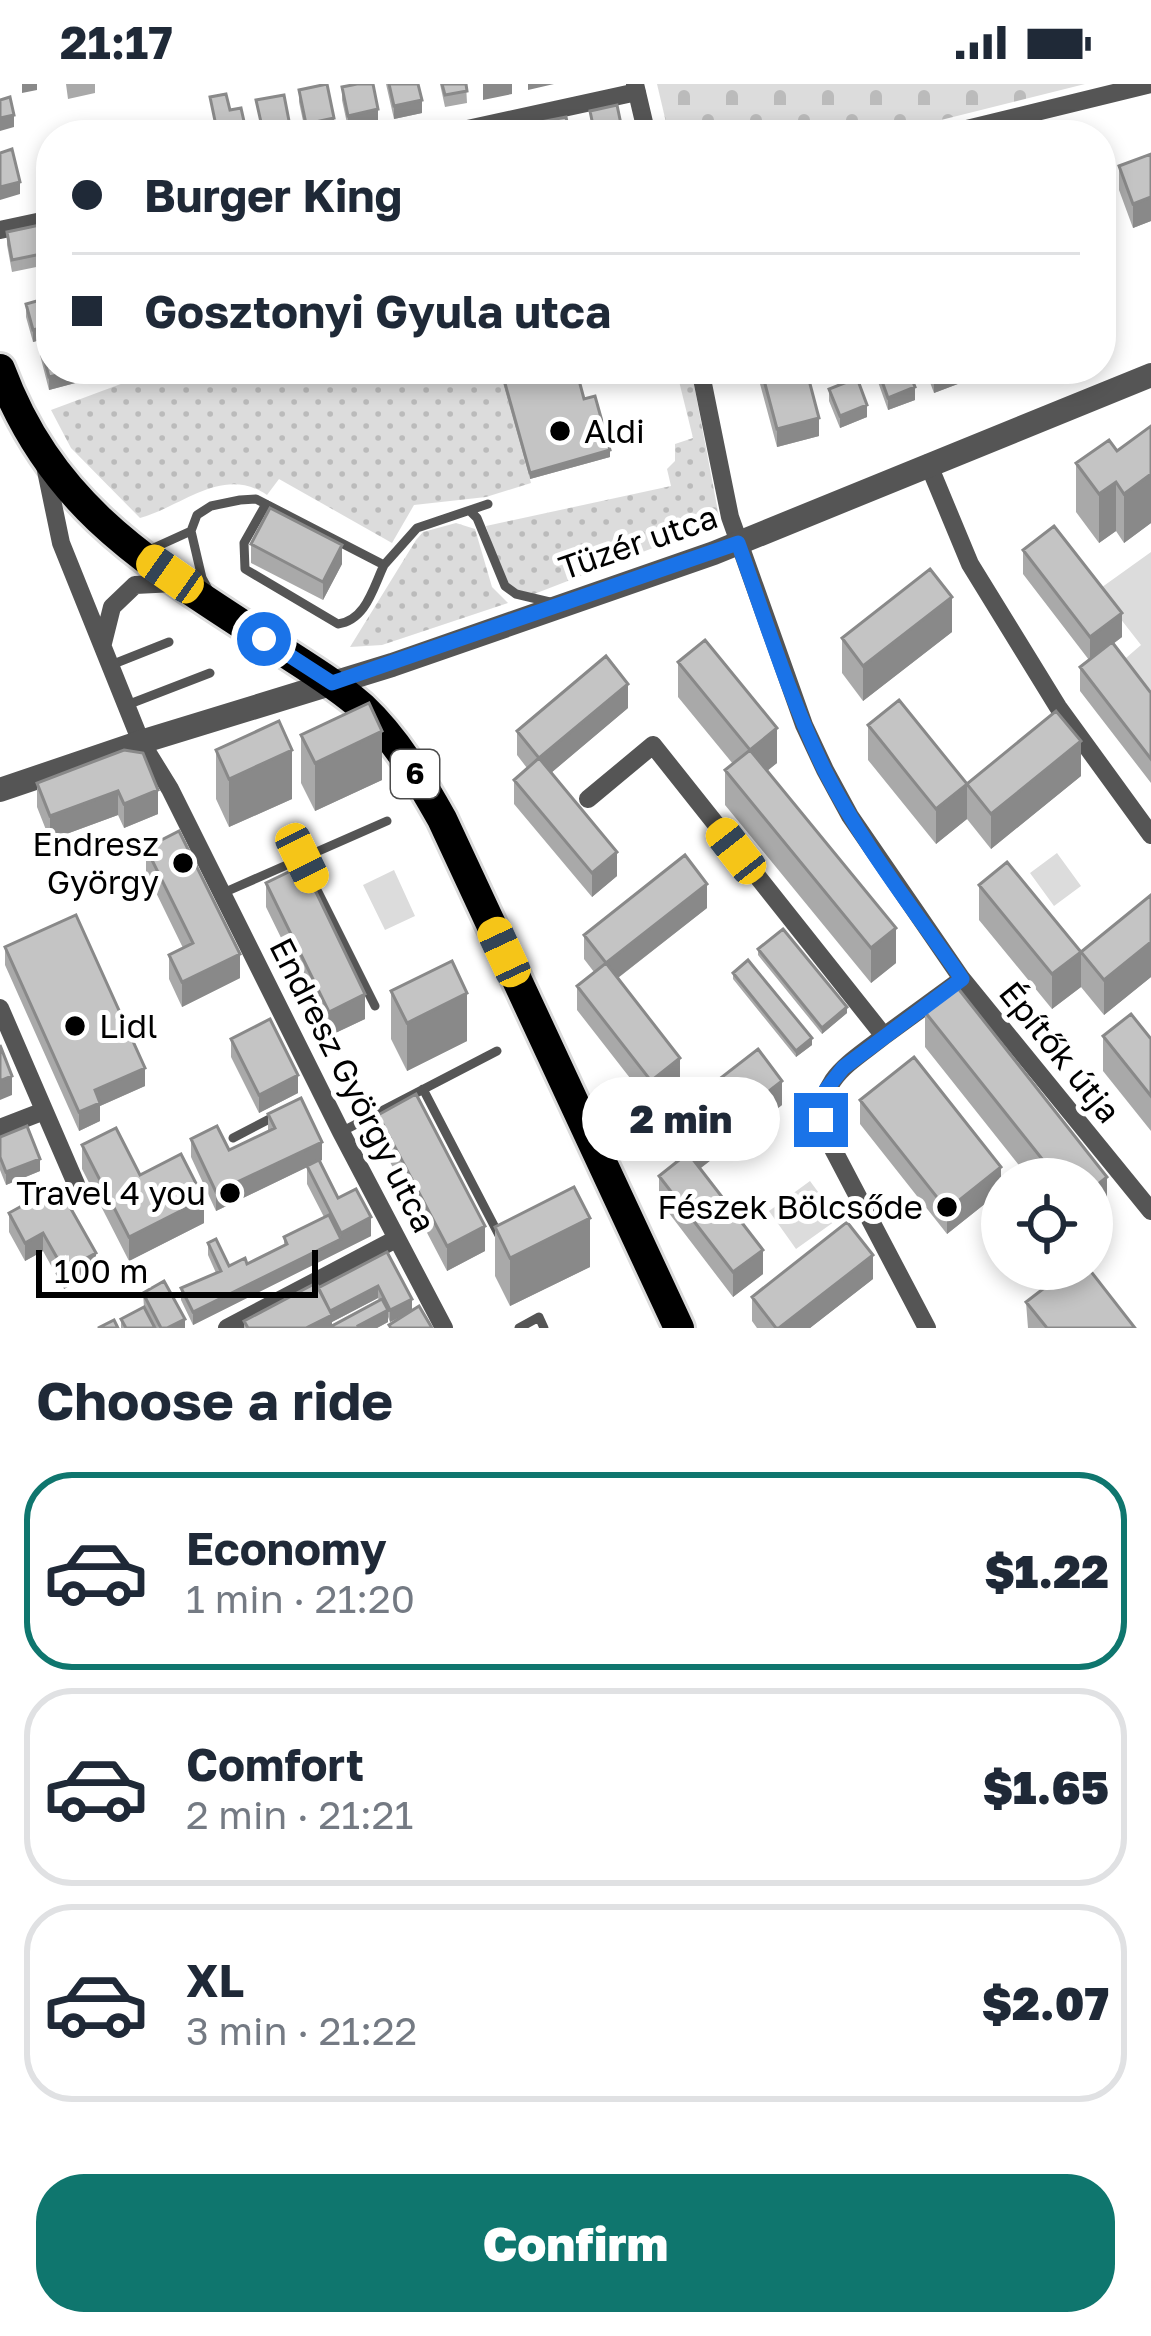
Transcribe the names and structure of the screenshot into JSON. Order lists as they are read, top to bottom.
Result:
{
  "streets": {
    "main road": ["6"],
    "street": ["Tüzér utca", "Építők útja", "Endresz György utca"]
  },
  "crossings": [
    ["Tüzér utca", "6"],
    ["Tüzér utca", "Építők útja"],
    ["Tüzér utca", "Endresz György utca"],
    ["6", "Endresz György utca"]
  ],
  "places": [
    "Aldi",
    "Endresz György",
    "Lidl",
    "Travel 4 you",
    "Fészek Bölcsőde"
  ],
  "scale_bar": "100 m",
  "page": {
    "status": "21:17",
    "banner": ["Burger King", "Gosztonyi Gyula utca"],
    "bubble": "2 min",
    "scale": "100 m",
    "heading": "Choose a ride",
    "list": [
      {
        "name": "Economy",
        "note": "1 min · 21:20",
        "value": "$1.22"
      },
      {
        "name": "Comfort",
        "note": "2 min · 21:21",
        "value": "$1.65"
      },
      {
        "name": "XL",
        "note": "3 min · 21:22",
        "value": "$2.07"
      }
    ],
    "buttons": "Confirm"
  }
}
